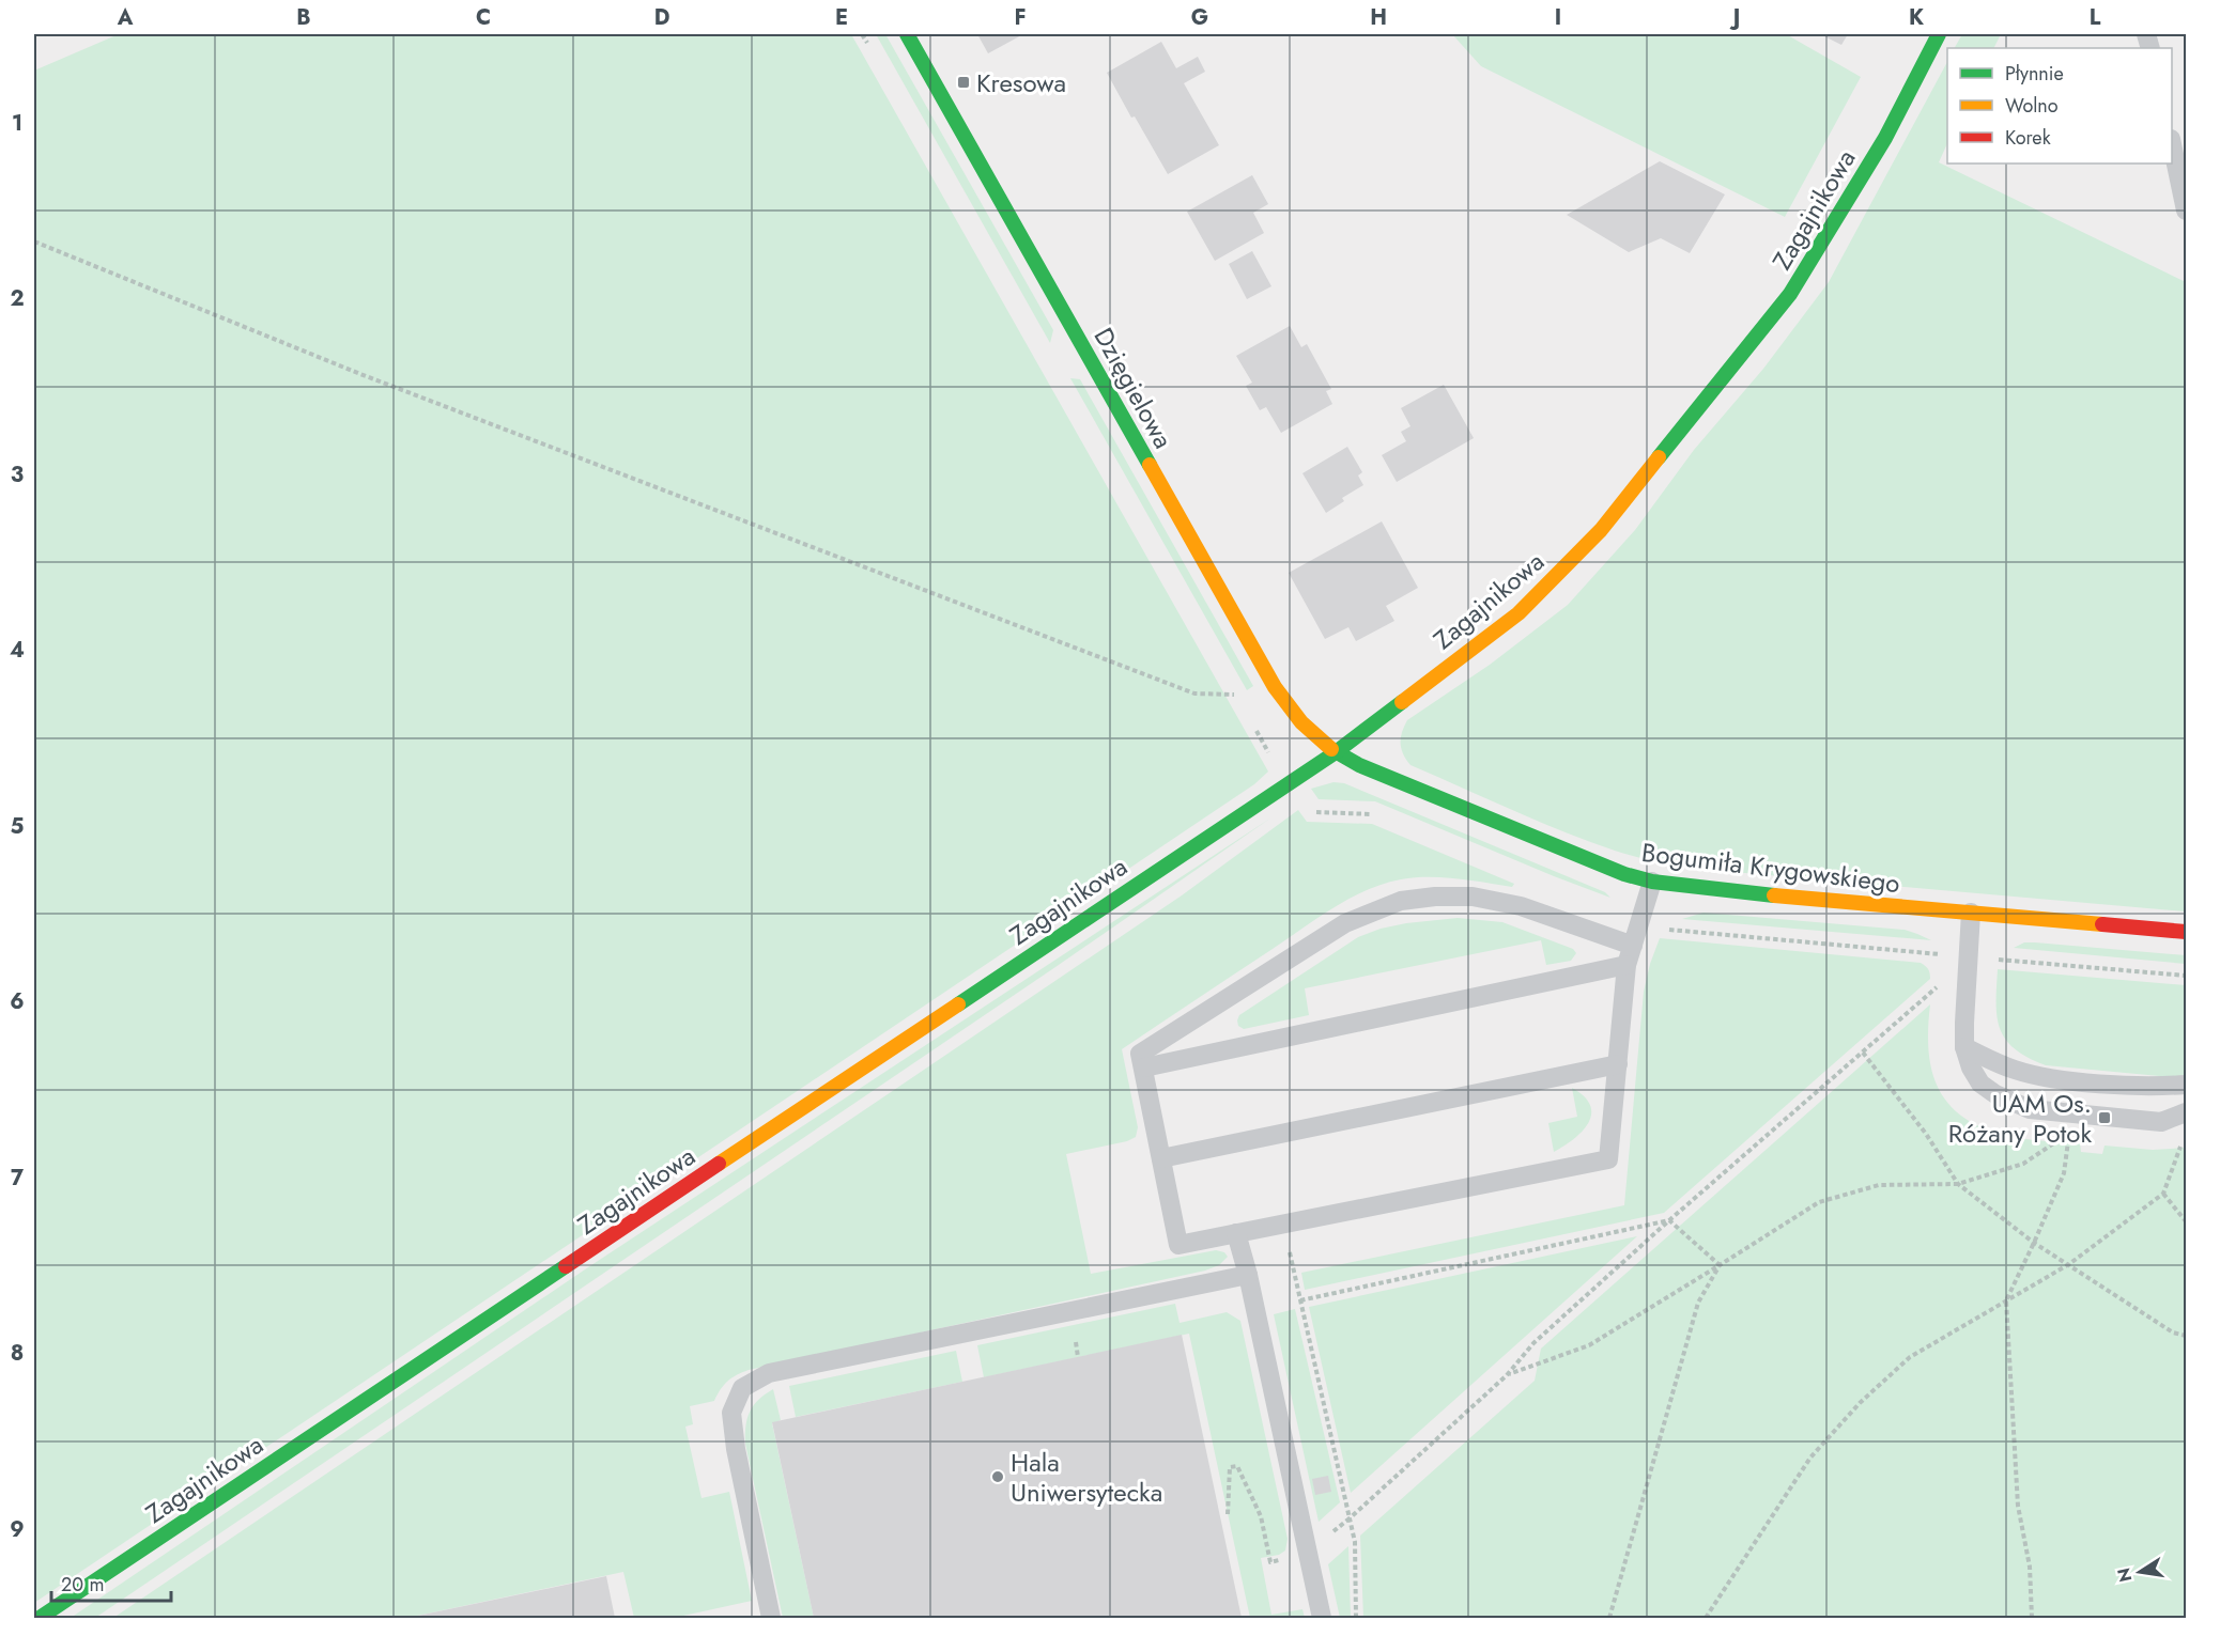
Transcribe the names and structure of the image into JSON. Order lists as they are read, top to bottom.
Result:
{
  "streets": {
    "street": ["Zagajnikowa", "Dzięgielowa", "Bogumiła Krygowskiego"]
  },
  "crossings": [
    ["Zagajnikowa", "Dzięgielowa"],
    ["Zagajnikowa", "Bogumiła Krygowskiego"],
    ["Dzięgielowa", "Bogumiła Krygowskiego"]
  ],
  "places": {
    "transit": ["Kresowa", "UAM Os. Różany Potok"],
    "other": ["Hala Uniwersytecka"]
  },
  "legend": ["Płynnie", "Wolno", "Korek"],
  "scale_bar": "20 m",
  "north": "left",
  "grid": {
    "columns": [
      "A",
      "B",
      "C",
      "D",
      "E",
      "F",
      "G",
      "H",
      "I",
      "J",
      "K",
      "L"
    ],
    "rows": [
      "1",
      "2",
      "3",
      "4",
      "5",
      "6",
      "7",
      "8",
      "9"
    ]
  }
}
